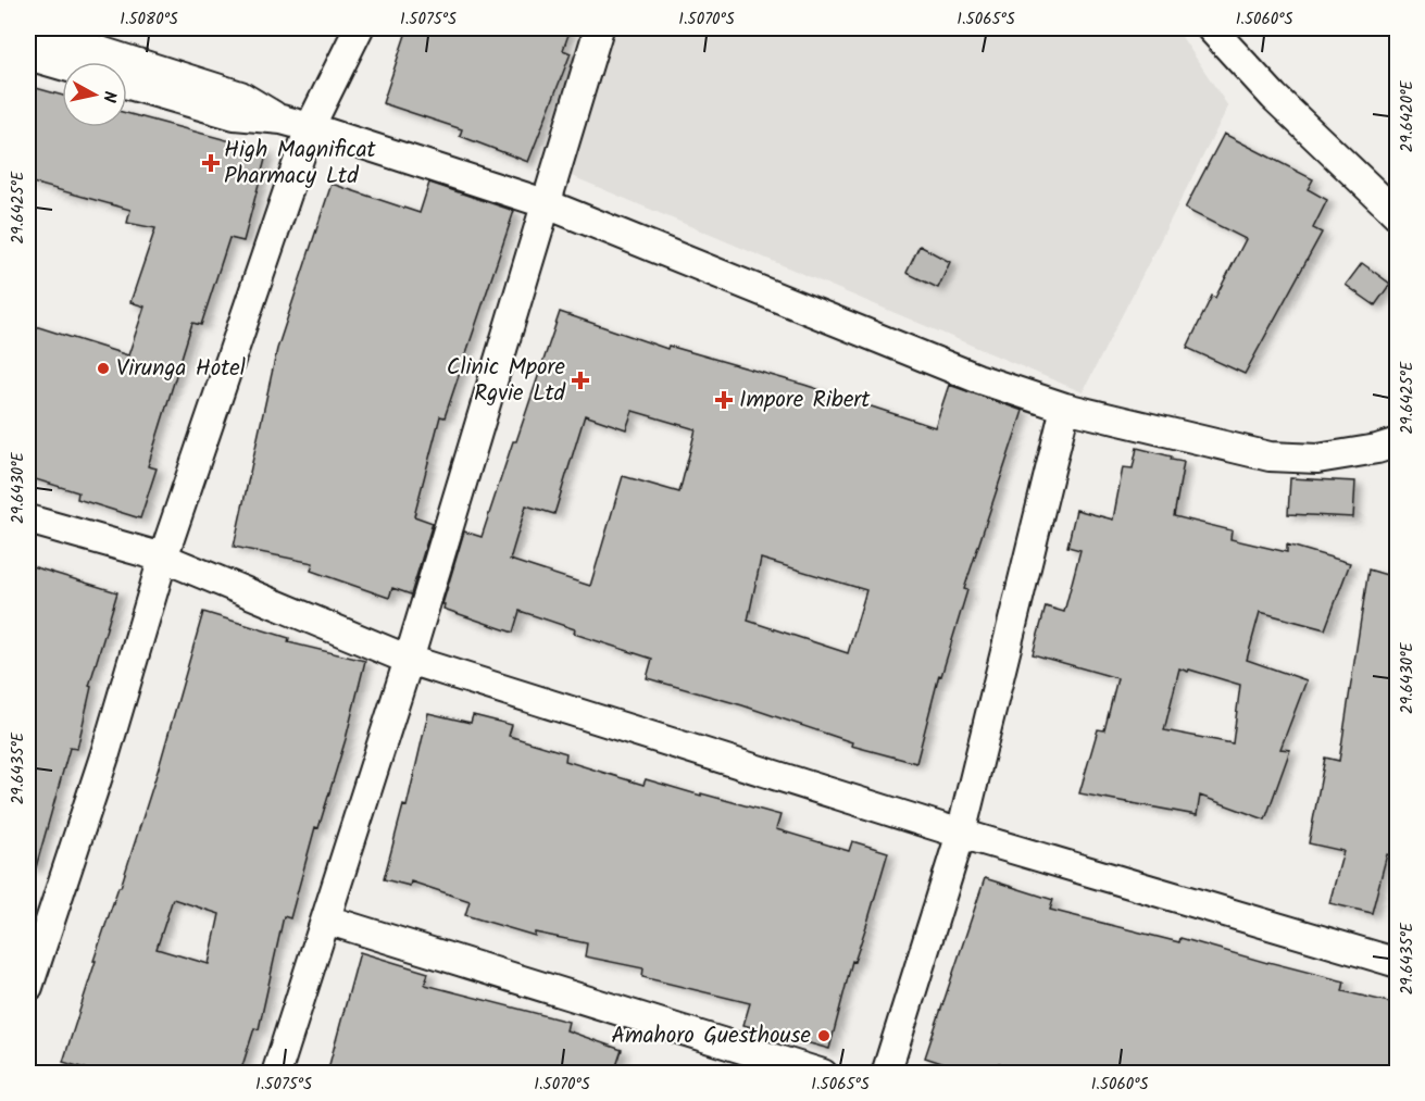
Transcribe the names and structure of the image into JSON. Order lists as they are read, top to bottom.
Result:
{
  "places": {
    "health": ["High Magnificat Pharmacy Ltd", "Clinic Mpore Rgvie Ltd", "Impore Ribert"],
    "other": ["Virunga Hotel", "Amahoro Guesthouse"]
  },
  "north": "right",
  "coordinates": [
    "1.5080°S",
    "1.5075°S",
    "1.5070°S",
    "1.5065°S",
    "1.5060°S",
    "29.6420°E",
    "29.6425°E",
    "29.6430°E",
    "29.6435°E"
  ]
}
